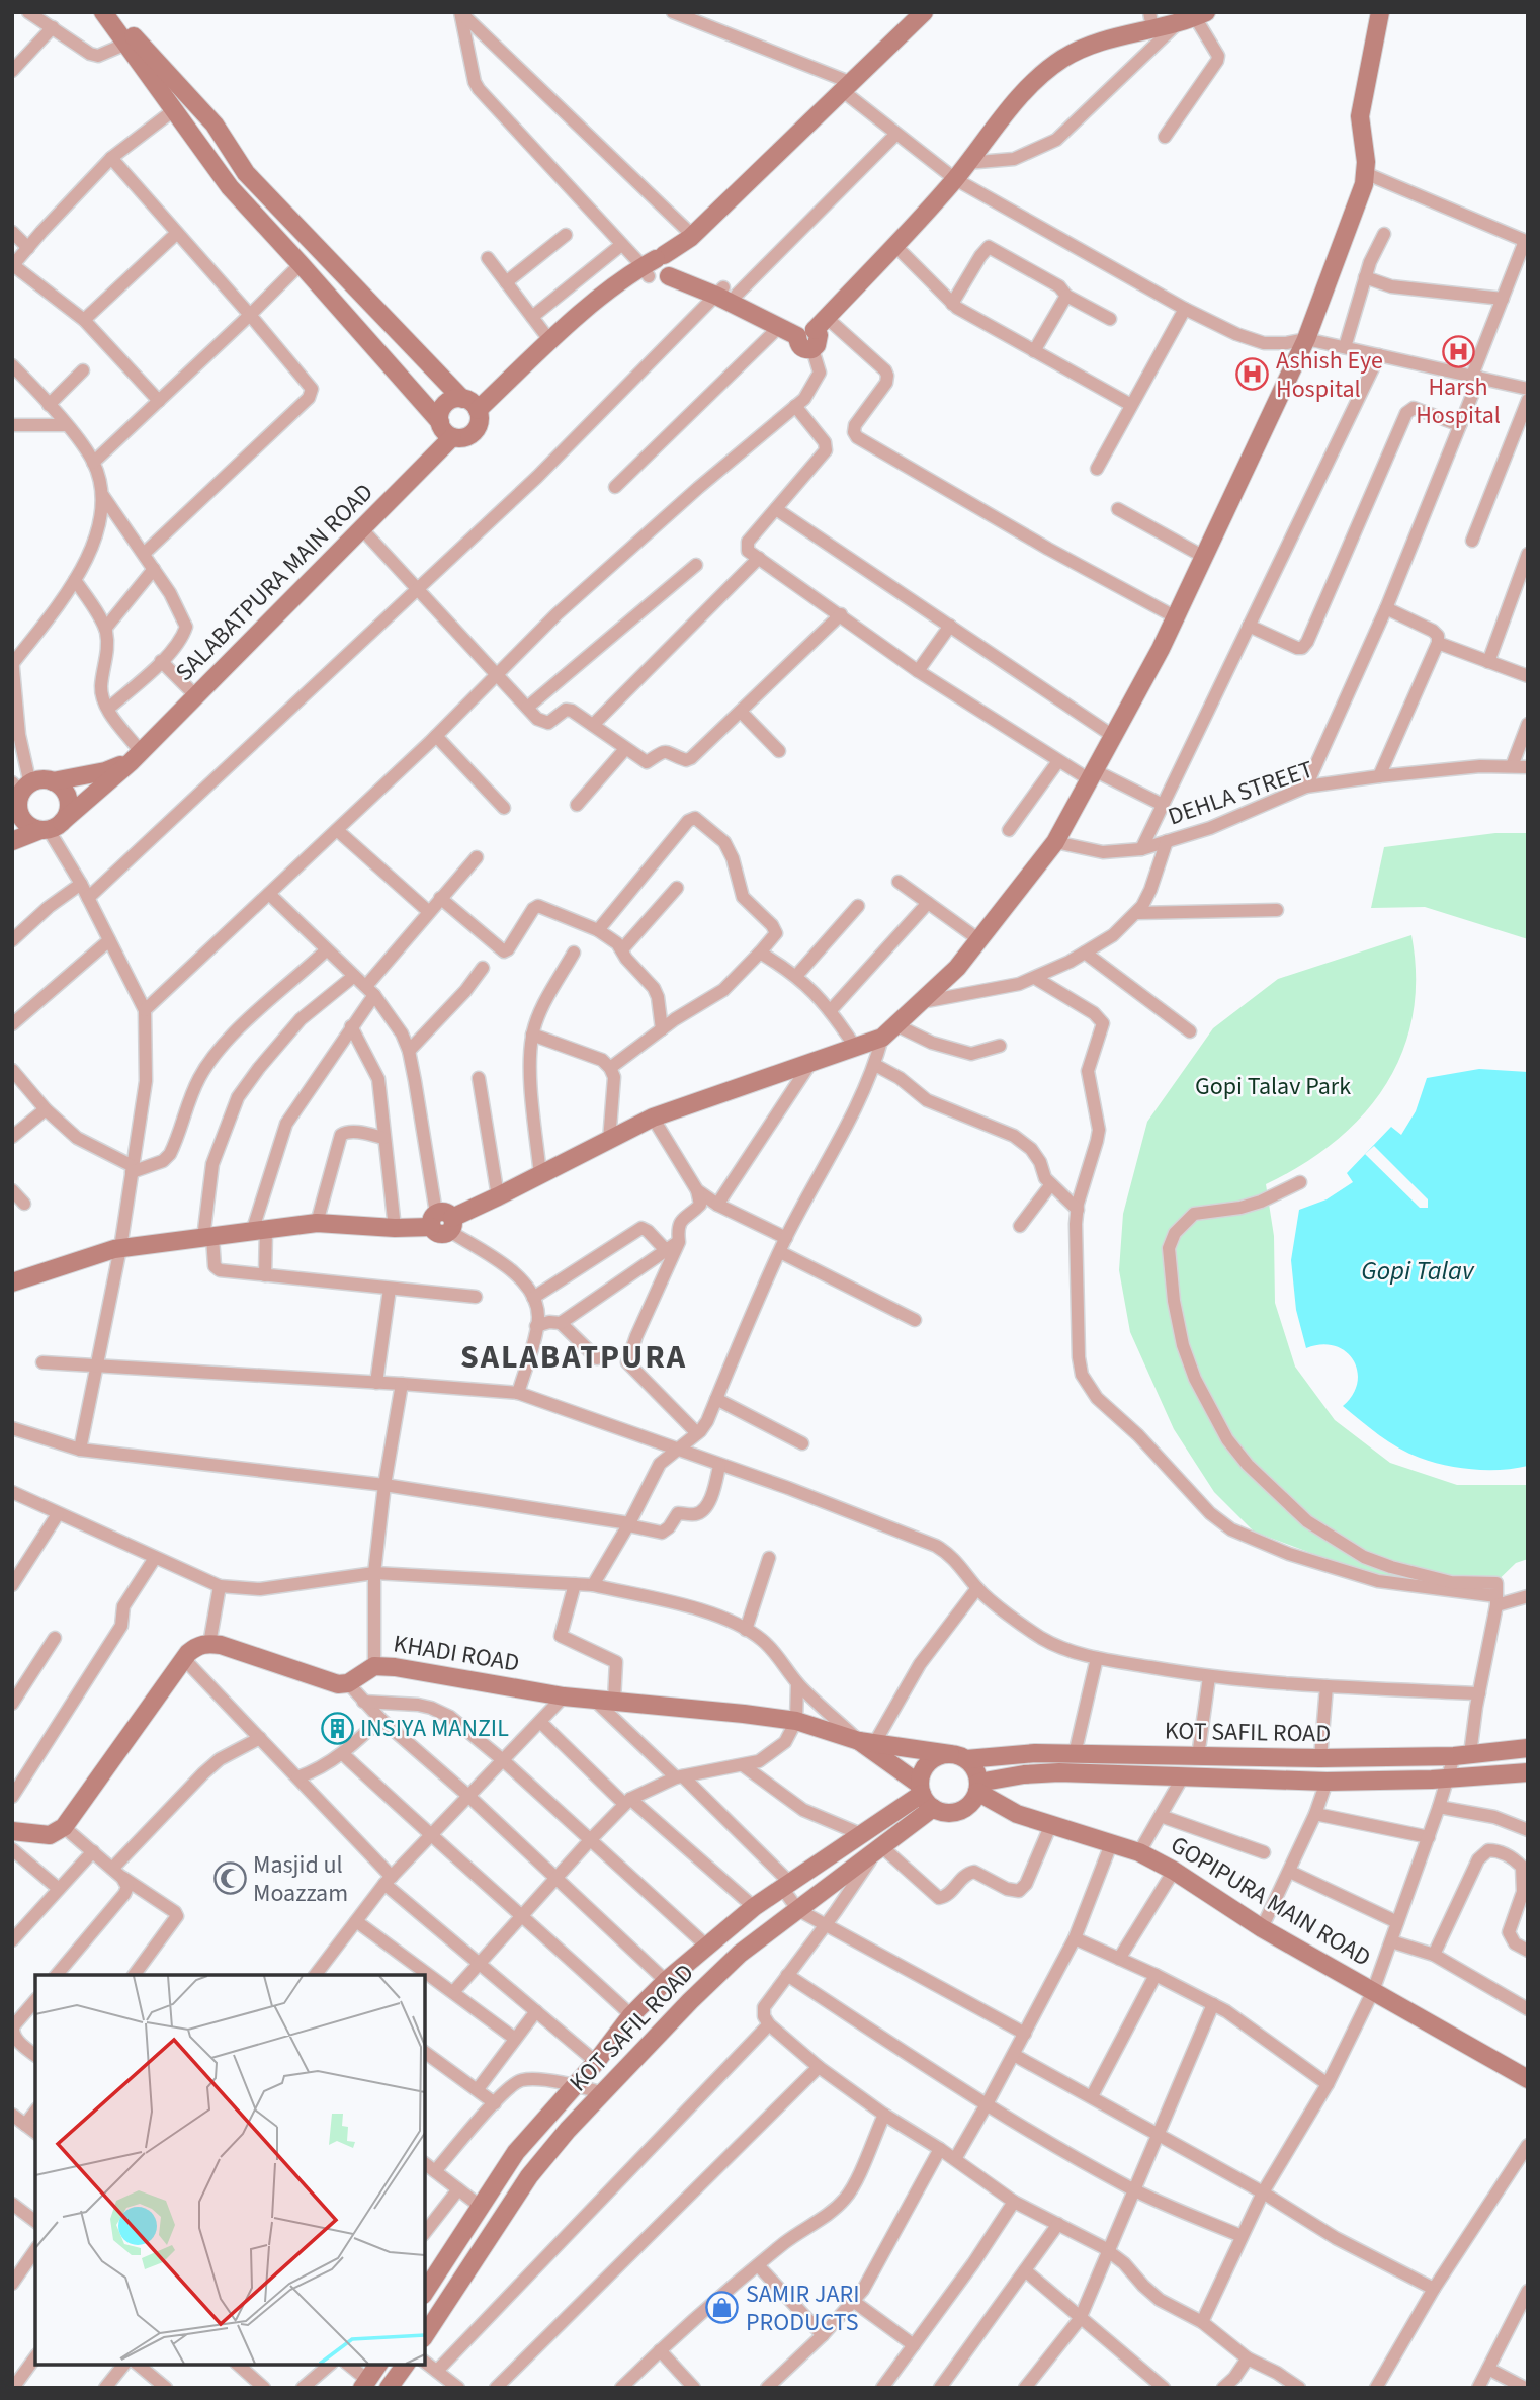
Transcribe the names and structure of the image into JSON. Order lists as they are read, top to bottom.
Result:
{
  "streets": {
    "street": [
      "SALABATPURA MAIN ROAD",
      "DEHLA STREET",
      "KHADI ROAD",
      "KOT SAFIL ROAD",
      "GOPIPURA MAIN ROAD"
    ]
  },
  "crossings": [
    ["KHADI ROAD", "KOT SAFIL ROAD"],
    ["KHADI ROAD", "GOPIPURA MAIN ROAD"],
    ["KOT SAFIL ROAD", "GOPIPURA MAIN ROAD"]
  ],
  "districts": ["SALABATPURA"],
  "water": ["Gopi Talav"],
  "parks": ["Gopi Talav Park"],
  "places": {
    "hospital": ["Harsh Hospital", "Ashish Eye Hospital"],
    "building": ["INSIYA MANZIL"],
    "mosque": ["Masjid ul Moazzam"],
    "shop": ["SAMIR JARI PRODUCTS"]
  }
}
